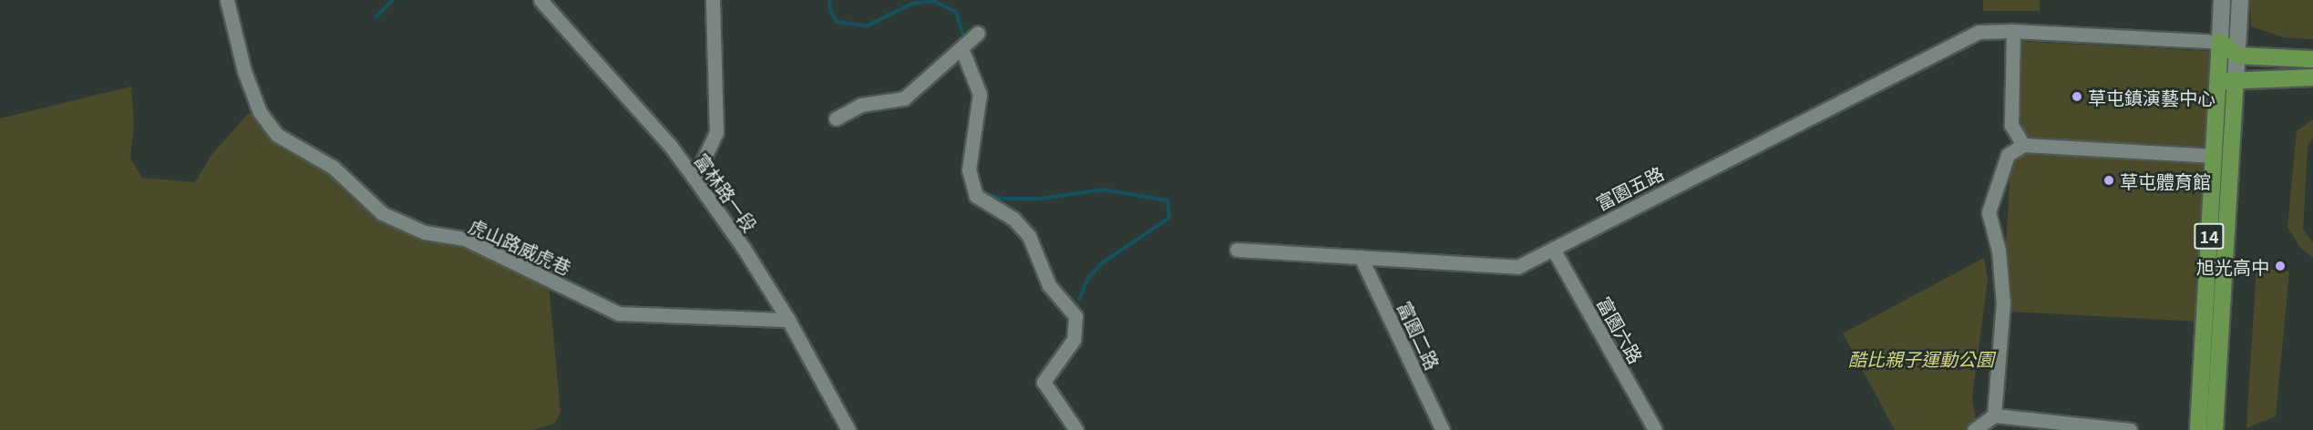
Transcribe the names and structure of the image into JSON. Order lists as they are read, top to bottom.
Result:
{
  "streets": {
    "main road": ["14"],
    "street": [
      "富園五路",
      "富林路一段",
      "虎山路威虎巷",
      "富園六路",
      "富園二路"
    ]
  },
  "crossings": [
    ["富園五路", "14"],
    ["富園五路", "富園六路"],
    ["富園五路", "富園二路"],
    ["富林路一段", "虎山路威虎巷"]
  ],
  "parks": ["酷比親子運動公園"],
  "places": ["草屯鎮演藝中心", "草屯體育館", "旭光高中"]
}
